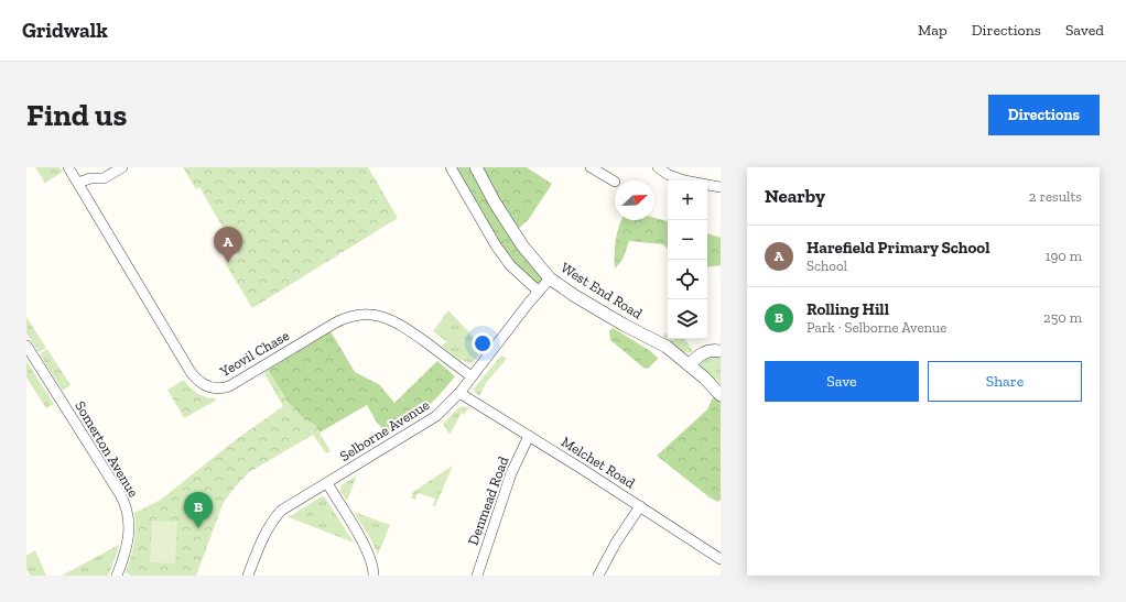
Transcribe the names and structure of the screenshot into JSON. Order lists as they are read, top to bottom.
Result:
{
  "streets": {
    "street": [
      "West End Road",
      "Yeovil Chase",
      "Selborne Avenue",
      "Somerton Avenue",
      "Melchet Road",
      "Denmead Road"
    ]
  },
  "crossings": [
    ["West End Road", "Selborne Avenue"],
    ["Yeovil Chase", "Selborne Avenue"],
    ["Selborne Avenue", "Melchet Road"],
    ["Melchet Road", "Denmead Road"]
  ],
  "north": "top right",
  "page": {
    "header": "Gridwalk",
    "nav": ["Map", "Directions", "Saved"],
    "buttons": [
      "Directions",
      ["Save", "Share"]
    ],
    "title": "Find us",
    "heading": ["Nearby", "2 results"],
    "map_buttons": ["+", "−"],
    "list": [
      {
        "mark": "A",
        "name": "Harefield Primary School",
        "note": "School",
        "value": "190 m"
      },
      {
        "mark": "B",
        "name": "Rolling Hill",
        "note": "Park · Selborne Avenue",
        "value": "250 m"
      }
    ],
    "pins": ["A", "B"]
  }
}
